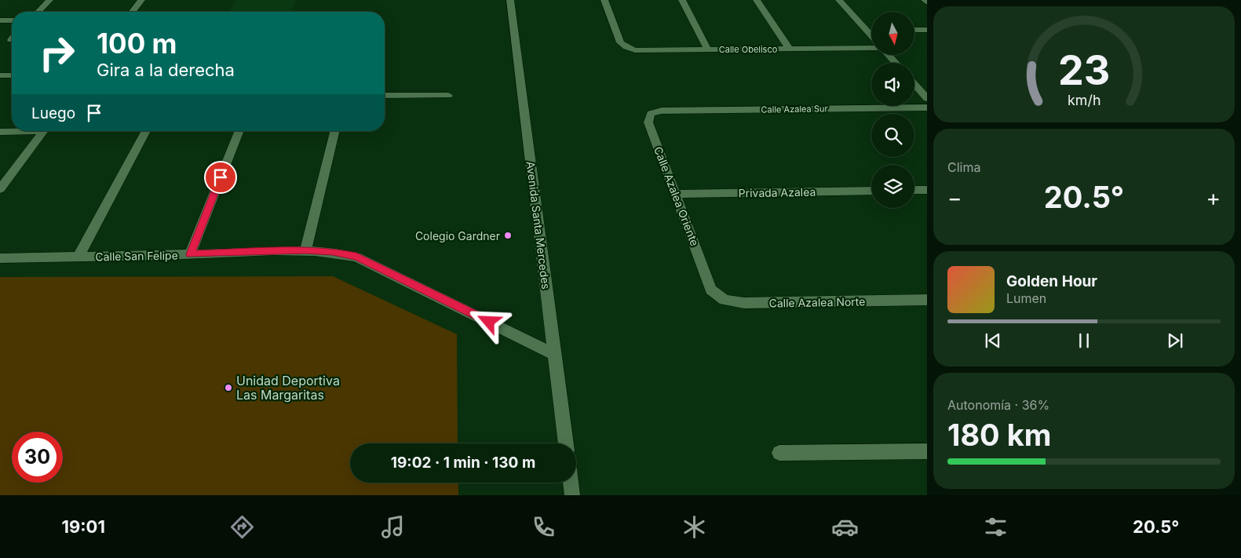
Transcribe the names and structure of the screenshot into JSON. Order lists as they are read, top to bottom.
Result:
{
  "streets": {
    "street": [
      "Calle Obelisco",
      "Calle Azalea Sur",
      "Privada Azalea",
      "Calle Azalea Oriente",
      "Avenida Santa Mercedes",
      "Calle San Felipe",
      "Calle Azalea Norte"
    ]
  },
  "crossings": [
    ["Calle Azalea Sur", "Calle Azalea Oriente"],
    ["Privada Azalea", "Calle Azalea Oriente"],
    ["Calle Azalea Oriente", "Calle Azalea Norte"],
    ["Avenida Santa Mercedes", "Calle San Felipe"]
  ],
  "places": ["Colegio Gardner", "Unidad Deportiva Las Margaritas"],
  "north": "bottom",
  "page": {
    "turn": ["100 m", "Gira a la derecha"],
    "then": "Luego",
    "tile": [
      "Clima",
      ["Autonomía · 36%", "180 km"]
    ],
    "heat": ["−", "20.5°", "+"],
    "song": ["Golden Hour", "Lumen"],
    "limit": "30",
    "trip": "19:02 · 1 min · 130 m",
    "tabs": ["19:01", "20.5°"],
    "gauge": ["23", "km/h"]
  }
}
